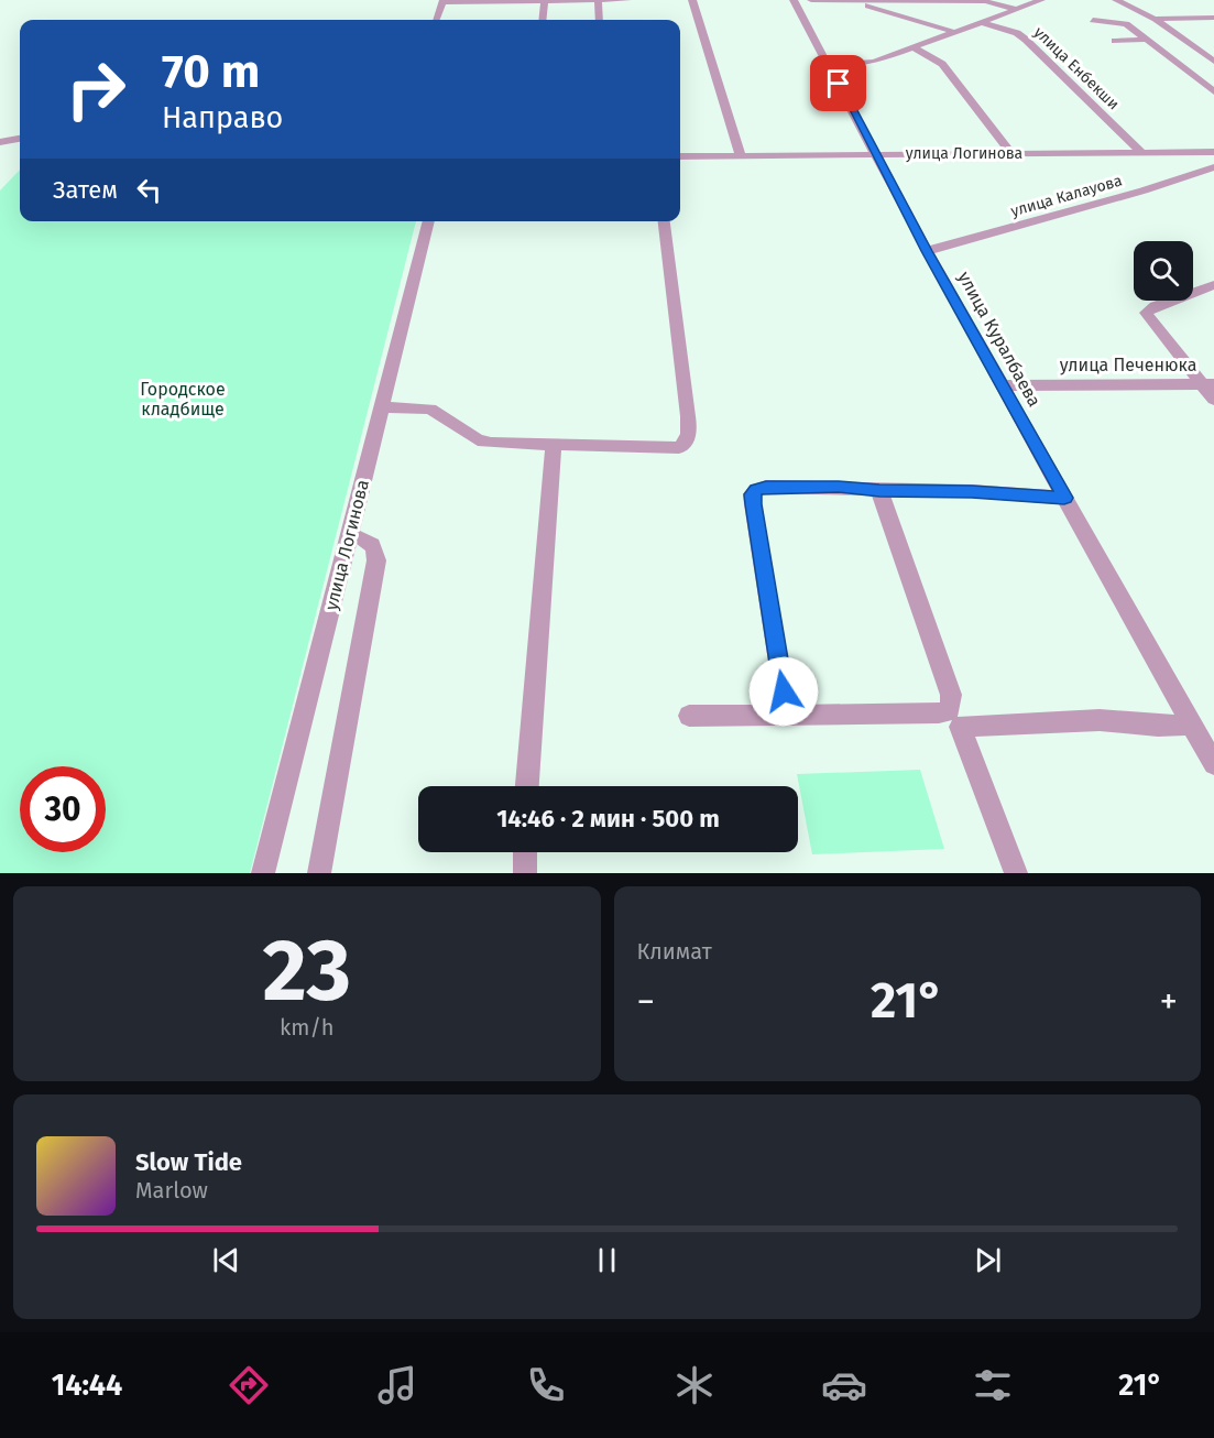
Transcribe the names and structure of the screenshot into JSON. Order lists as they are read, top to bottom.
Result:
{
  "streets": {
    "street": [
      "улица Енбекши",
      "улица Логинова",
      "улица Калауова",
      "улица Куралбаева",
      "улица Печенюка"
    ]
  },
  "crossings": [
    ["улица Енбекши", "улица Логинова"],
    ["улица Логинова", "улица Куралбаева"],
    ["улица Калауова", "улица Куралбаева"],
    ["улица Куралбаева", "улица Печенюка"]
  ],
  "parks": ["Городское кладбище"],
  "page": {
    "turn": ["70 m", "Направо"],
    "then": "Затем",
    "limit": "30",
    "trip": "14:46 · 2 мин · 500 m",
    "tile": [
      ["23", "km/h"],
      "Климат"
    ],
    "heat": ["−", "21°", "+"],
    "song": ["Slow Tide", "Marlow"],
    "tabs": ["14:44", "21°"]
  }
}
